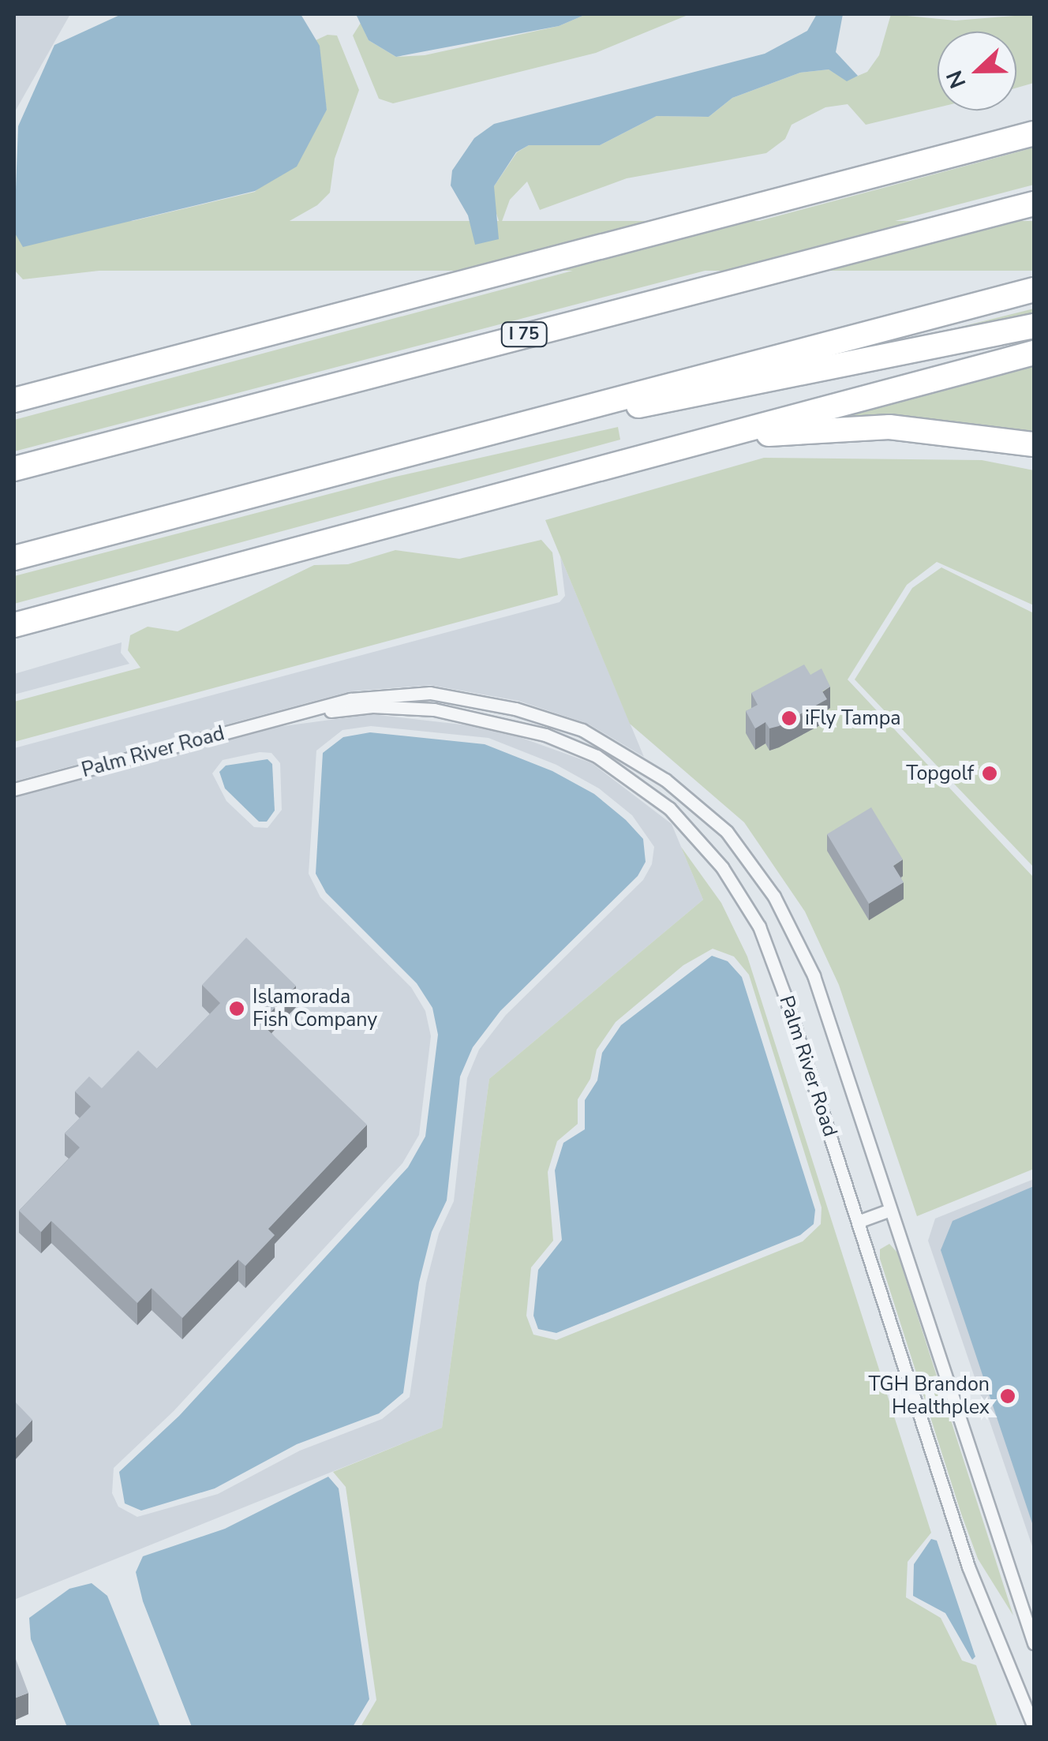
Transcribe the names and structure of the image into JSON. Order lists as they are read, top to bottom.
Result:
{
  "streets": {
    "highway": ["I 75"],
    "street": ["Palm River Road"]
  },
  "places": [
    "iFly Tampa",
    "Topgolf",
    "Islamorada Fish Company",
    "TGH Brandon Healthplex"
  ],
  "north": "left"
}
